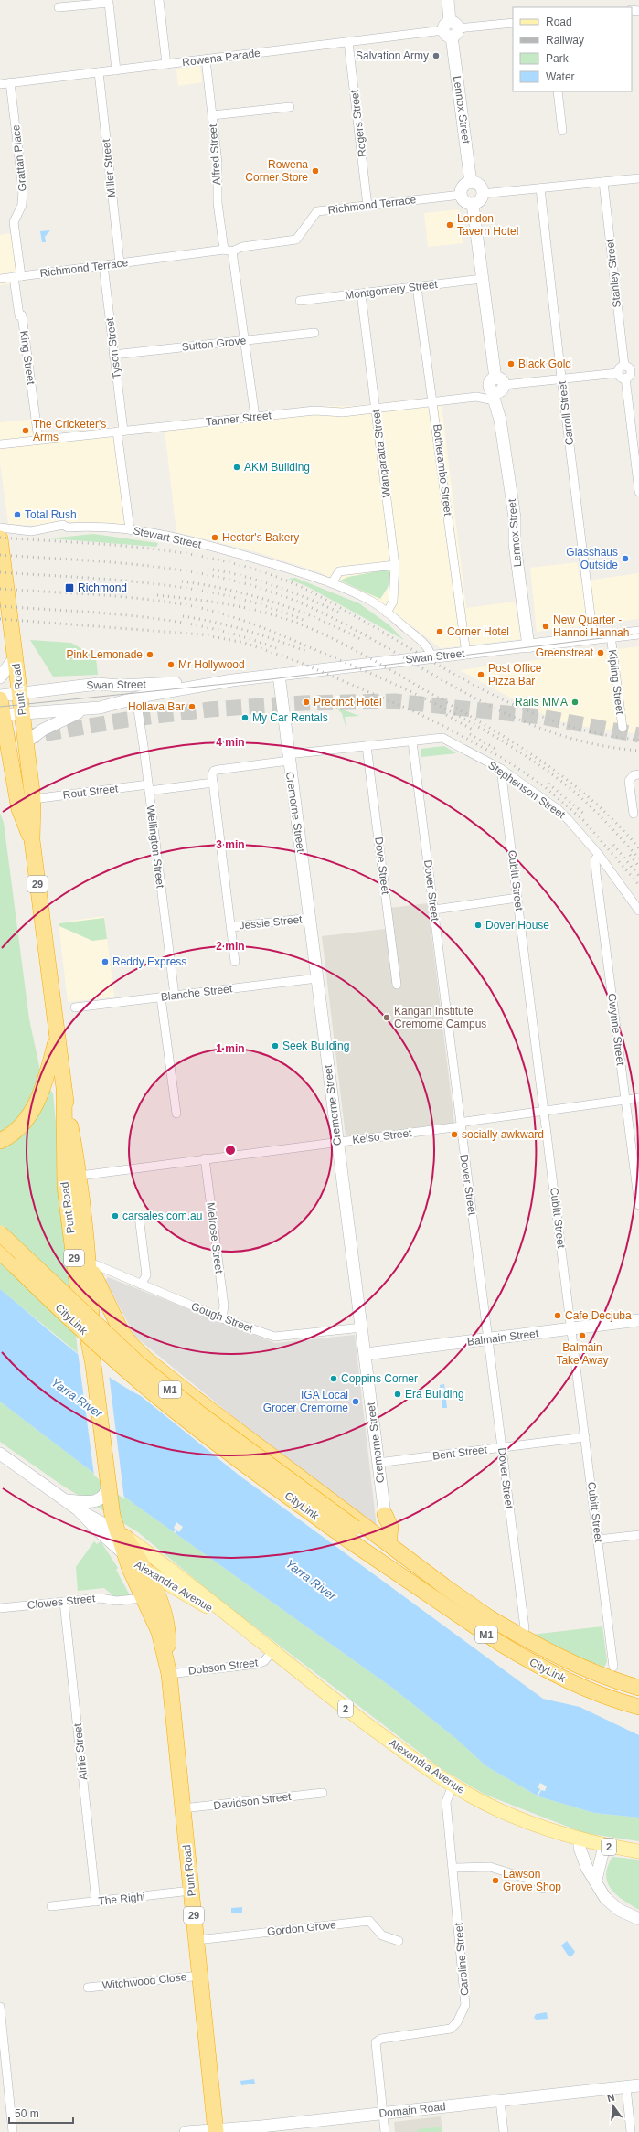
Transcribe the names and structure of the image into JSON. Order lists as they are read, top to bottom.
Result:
{
  "streets": {
    "highway": [
      "Punt Road",
      "29",
      "CityLink",
      "M1",
      "Alexandra Avenue",
      "2"
    ],
    "street": [
      "Rowena Parade",
      "Lennox Street",
      "Rogers Street",
      "Alfred Street",
      "Grattan Place",
      "Miller Street",
      "Richmond Terrace",
      "Stanley Street",
      "Montgomery Street",
      "Sutton Grove",
      "Tyson Street",
      "King Street",
      "Carroll Street",
      "Tanner Street",
      "Wangaratta Street",
      "Botherambo Street",
      "Stewart Street",
      "Swan Street",
      "Kipling Street",
      "Stephenson Street",
      "Rout Street",
      "Cremorne Street",
      "Wellington Street",
      "Dove Street",
      "Cubitt Street",
      "Dover Street",
      "Jessie Street",
      "Blanche Street",
      "Gwynne Street",
      "Kelso Street",
      "Melrose Street",
      "Gough Street",
      "Balmain Street",
      "Bent Street",
      "Clowes Street",
      "Dobson Street",
      "Airlie Street",
      "Davidson Street",
      "The Righi",
      "Gordon Grove",
      "Caroline Street",
      "Witchwood Close",
      "Domain Road"
    ]
  },
  "crossings": [
    ["Rowena Parade", "Lennox Street"],
    ["Rowena Parade", "Rogers Street"],
    ["Rowena Parade", "Alfred Street"],
    ["Rowena Parade", "Grattan Place"],
    ["Rowena Parade", "Miller Street"],
    ["Lennox Street", "Richmond Terrace"],
    ["Lennox Street", "Montgomery Street"],
    ["Lennox Street", "Tanner Street"],
    ["Lennox Street", "Swan Street"],
    ["Rogers Street", "Richmond Terrace"],
    ["Alfred Street", "Richmond Terrace"],
    ["Grattan Place", "Richmond Terrace"],
    ["Grattan Place", "King Street"],
    ["Miller Street", "Richmond Terrace"],
    ["Richmond Terrace", "Tyson Street"],
    ["Richmond Terrace", "King Street"],
    ["Montgomery Street", "Wangaratta Street"],
    ["Montgomery Street", "Botherambo Street"],
    ["Sutton Grove", "Tyson Street"],
    ["Tyson Street", "Tanner Street"],
    ["Tyson Street", "Stewart Street"],
    ["King Street", "Tanner Street"],
    ["Carroll Street", "Swan Street"],
    ["Tanner Street", "Wangaratta Street"],
    ["Tanner Street", "Botherambo Street"],
    ["Wangaratta Street", "Stewart Street"],
    ["Botherambo Street", "Swan Street"],
    ["Stewart Street", "Swan Street"],
    ["Swan Street", "Kipling Street"],
    ["Swan Street", "Punt Road"],
    ["Swan Street", "Cremorne Street"],
    ["Swan Street", "Wellington Street"],
    ["Punt Road", "Rout Street"],
    ["Punt Road", "Kelso Street"],
    ["Punt Road", "Gough Street"],
    ["Punt Road", "Alexandra Avenue"],
    ["Punt Road", "Clowes Street"],
    ["Punt Road", "Dobson Street"],
    ["Punt Road", "Davidson Street"],
    ["Punt Road", "The Righi"],
    ["Punt Road", "Gordon Grove"],
    ["Punt Road", "Witchwood Close"],
    ["Punt Road", "Domain Road"],
    ["Stephenson Street", "Cremorne Street"],
    ["Stephenson Street", "Dove Street"],
    ["Stephenson Street", "Cubitt Street"],
    ["Stephenson Street", "Dover Street"],
    ["Stephenson Street", "Gwynne Street"],
    ["Rout Street", "Wellington Street"],
    ["Rout Street", "Jessie Street"],
    ["Cremorne Street", "Jessie Street"],
    ["Cremorne Street", "Blanche Street"],
    ["Cremorne Street", "Kelso Street"],
    ["Cremorne Street", "Gough Street"],
    ["Cremorne Street", "Balmain Street"],
    ["Cremorne Street", "Bent Street"],
    ["Wellington Street", "Blanche Street"],
    ["Cubitt Street", "Kelso Street"],
    ["Cubitt Street", "Balmain Street"],
    ["Cubitt Street", "Bent Street"],
    ["Dover Street", "Kelso Street"],
    ["Dover Street", "Balmain Street"],
    ["Dover Street", "Bent Street"],
    ["Gwynne Street", "Kelso Street"],
    ["Kelso Street", "Melrose Street"],
    ["Melrose Street", "Gough Street"],
    ["CityLink", "M1"],
    ["Alexandra Avenue", "Dobson Street"],
    ["Alexandra Avenue", "Caroline Street"],
    ["Clowes Street", "Airlie Street"],
    ["Airlie Street", "The Righi"],
    ["Caroline Street", "Domain Road"]
  ],
  "water": ["Yarra River"],
  "places": {
    "other": [
      "Salvation Army",
      "Rowena Corner Store",
      "London Tavern Hotel",
      "Black Gold",
      "The Cricketer's Arms",
      "AKM Building",
      "Total Rush",
      "Hector's Bakery",
      "Glasshaus Outside",
      "New Quarter - Hannoi Hannah",
      "Corner Hotel",
      "Greenstreat",
      "Pink Lemonade",
      "Mr Hollywood",
      "Post Office Pizza Bar",
      "Precinct Hotel",
      "Rails MMA",
      "Hollava Bar",
      "My Car Rentals",
      "Dover House",
      "Reddy Express",
      "Kangan Institute Cremorne Campus",
      "Seek Building",
      "socially awkward",
      "carsales.com.au",
      "Cafe Decjuba",
      "Balmain Take Away",
      "Coppins Corner",
      "Era Building",
      "IGA Local Grocer Cremorne",
      "Lawson Grove Shop"
    ],
    "transit": ["Richmond"]
  },
  "legend": [
    "Road",
    "Railway",
    "Park",
    "Water"
  ],
  "scale_bar": "50 m",
  "north": "top",
  "rings": [
    "4 min",
    "3 min",
    "2 min",
    "1 min"
  ]
}
